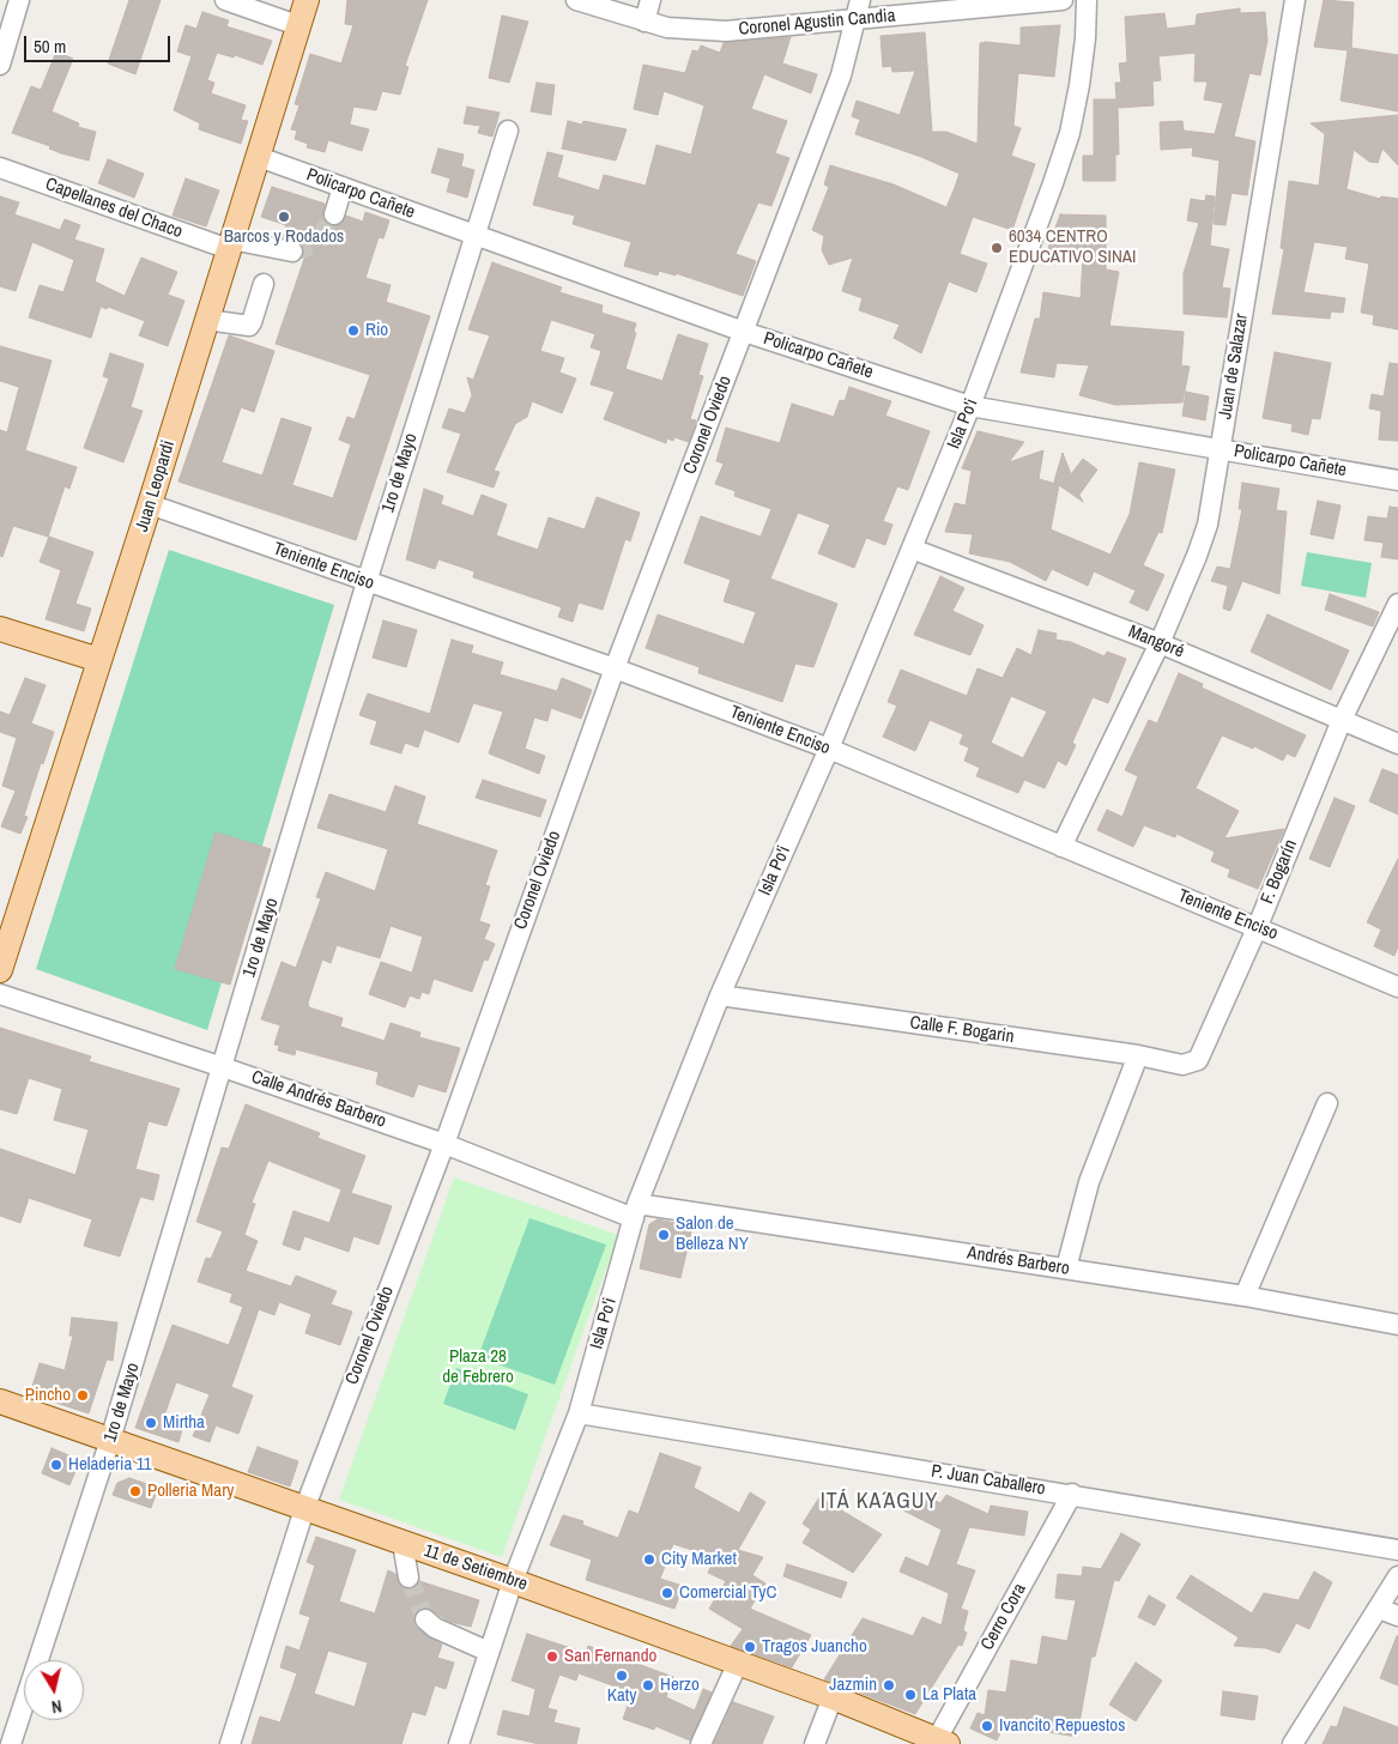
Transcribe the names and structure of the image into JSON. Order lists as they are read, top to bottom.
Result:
{
  "streets": {
    "main road": ["Juan Leopardi", "11 de Setiembre"],
    "street": [
      "Coronel Agustin Candia",
      "Policarpo Cañete",
      "Capellanes del Chaco",
      "Juan de Salazar",
      "Isla Po'i",
      "Coronel Oviedo",
      "1ro de Mayo",
      "Teniente Enciso",
      "Mangoré",
      "F. Bogarín",
      "Calle F. Bogarin",
      "Calle Andrés Barbero",
      "Andrés Barbero",
      "P. Juan Caballero",
      "Cerro Cora"
    ]
  },
  "crossings": [
    ["Coronel Agustin Candia", "Coronel Oviedo"],
    ["Policarpo Cañete", "Juan de Salazar"],
    ["Policarpo Cañete", "Isla Po'i"],
    ["Policarpo Cañete", "Coronel Oviedo"],
    ["Policarpo Cañete", "1ro de Mayo"],
    ["Policarpo Cañete", "Juan Leopardi"],
    ["Capellanes del Chaco", "Juan Leopardi"],
    ["Juan de Salazar", "Teniente Enciso"],
    ["Juan de Salazar", "Mangoré"],
    ["Isla Po'i", "Teniente Enciso"],
    ["Isla Po'i", "Mangoré"],
    ["Isla Po'i", "Calle F. Bogarin"],
    ["Isla Po'i", "Calle Andrés Barbero"],
    ["Isla Po'i", "Andrés Barbero"],
    ["Isla Po'i", "P. Juan Caballero"],
    ["Isla Po'i", "11 de Setiembre"],
    ["Coronel Oviedo", "Teniente Enciso"],
    ["Coronel Oviedo", "Calle Andrés Barbero"],
    ["Coronel Oviedo", "11 de Setiembre"],
    ["1ro de Mayo", "Teniente Enciso"],
    ["1ro de Mayo", "Calle Andrés Barbero"],
    ["1ro de Mayo", "11 de Setiembre"],
    ["Juan Leopardi", "Teniente Enciso"],
    ["Teniente Enciso", "F. Bogarín"],
    ["Mangoré", "F. Bogarín"],
    ["F. Bogarín", "Calle F. Bogarin"],
    ["Calle Andrés Barbero", "Andrés Barbero"],
    ["P. Juan Caballero", "Cerro Cora"],
    ["11 de Setiembre", "Cerro Cora"]
  ],
  "districts": ["ITÁ KA´AGUY"],
  "parks": ["Plaza 28 de Febrero"],
  "places": [
    "Barcos y Rodados",
    "6034 CENTRO EDUCATIVO SINAI",
    "Rio",
    "Salon de Belleza NY",
    "Pincho",
    "Mirtha",
    "Heladeria 11",
    "Polleria Mary",
    "City Market",
    "Comercial TyC",
    "Tragos Juancho",
    "San Fernando",
    "Katy",
    "Herzo",
    "Jazmin",
    "La Plata",
    "Ivancito Repuestos"
  ],
  "scale_bar": "50 m",
  "north": "bottom"
}
